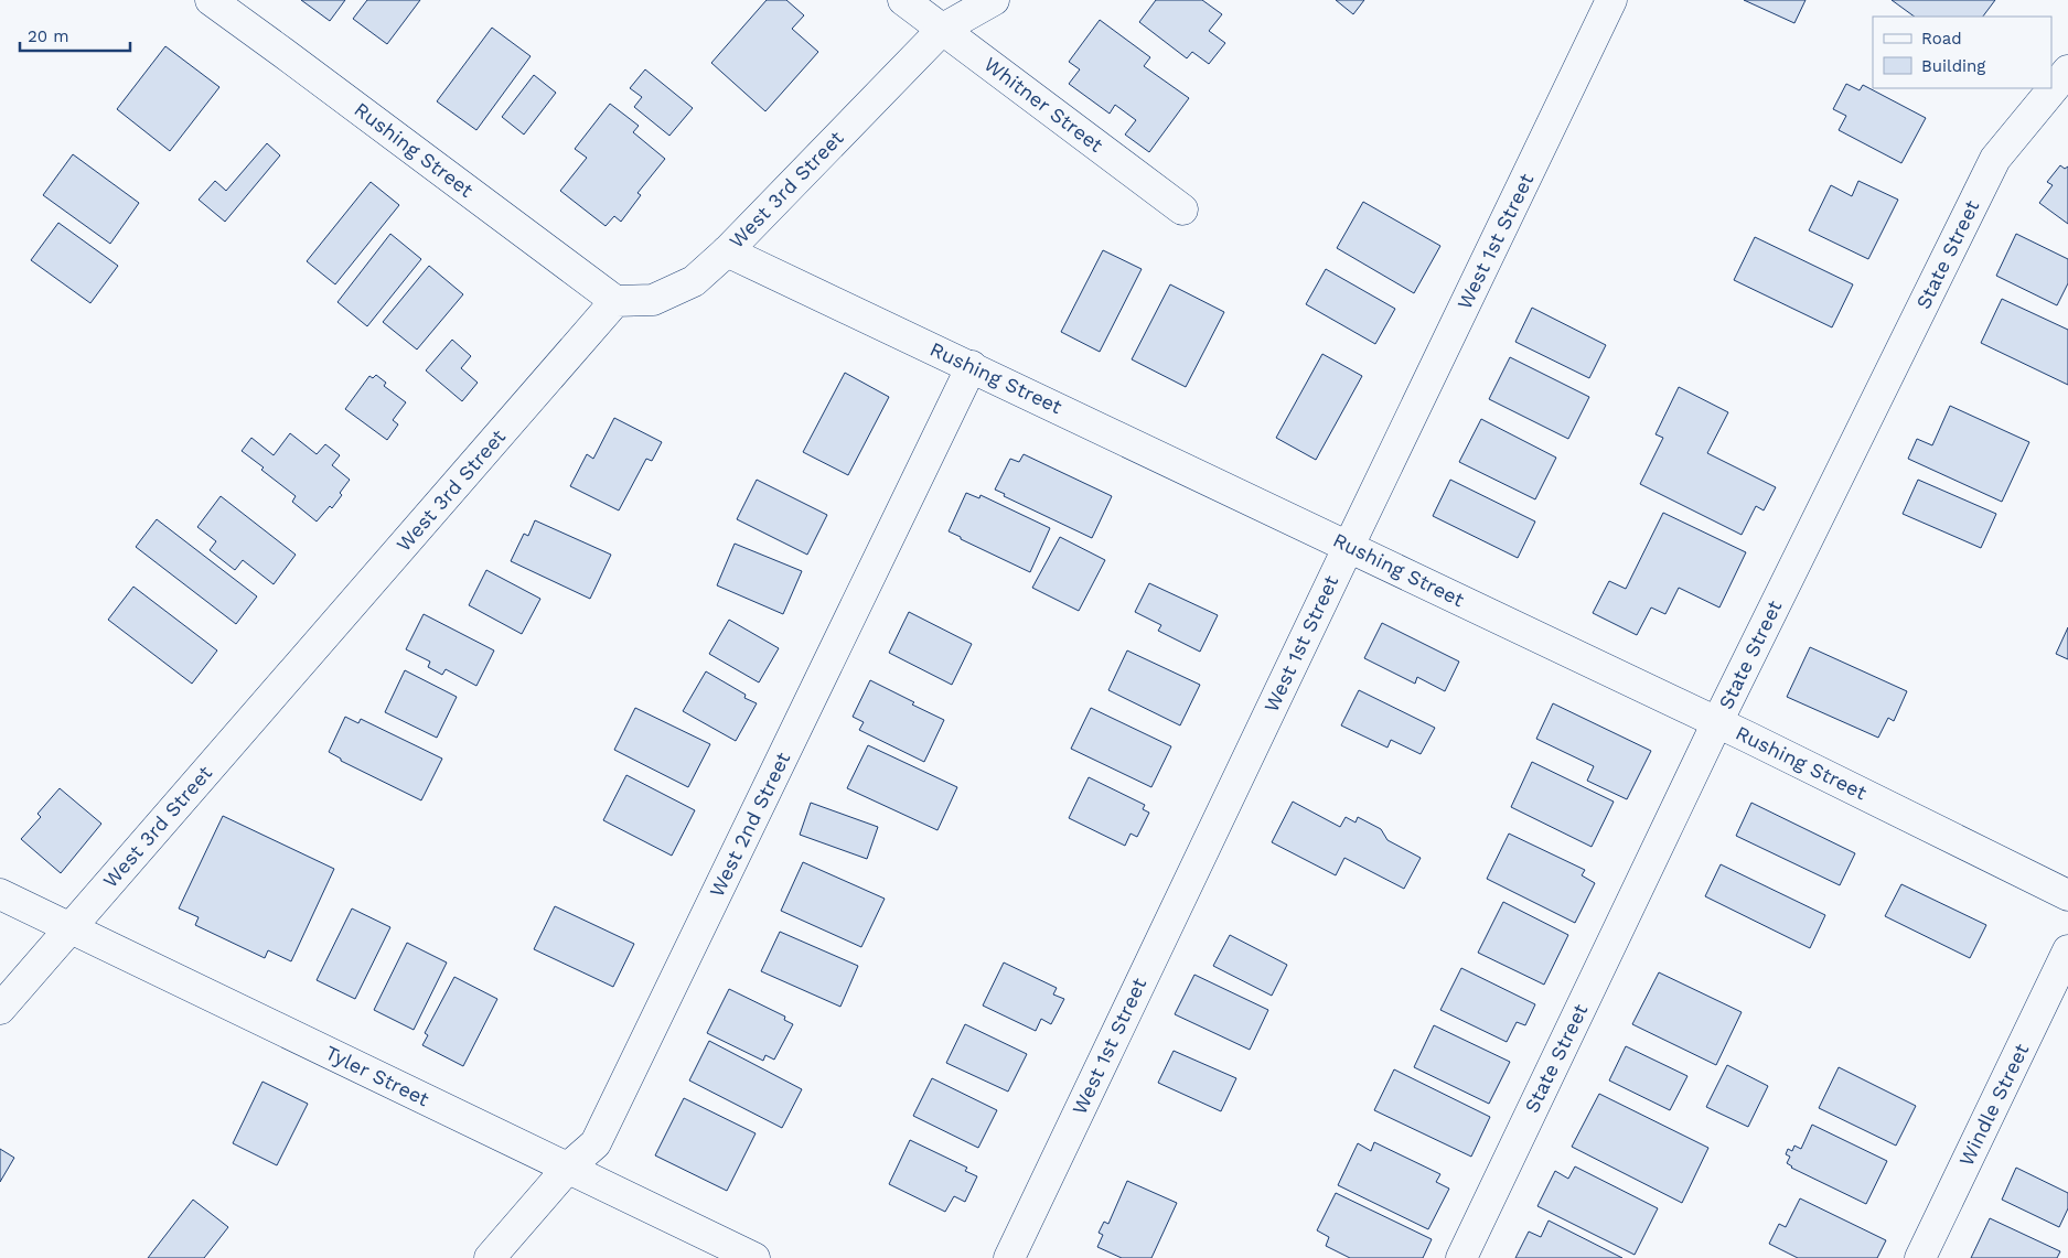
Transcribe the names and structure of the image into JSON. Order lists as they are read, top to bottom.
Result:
{
  "streets": {
    "street": [
      "Whitner Street",
      "Rushing Street",
      "West 3rd Street",
      "West 1st Street",
      "State Street",
      "West 2nd Street",
      "Tyler Street",
      "Windle Street"
    ]
  },
  "crossings": [
    ["Whitner Street", "West 3rd Street"],
    ["Rushing Street", "West 3rd Street"],
    ["Rushing Street", "West 1st Street"],
    ["Rushing Street", "State Street"],
    ["Rushing Street", "West 2nd Street"],
    ["West 3rd Street", "Tyler Street"],
    ["West 2nd Street", "Tyler Street"]
  ],
  "legend": ["Road", "Building"],
  "scale_bar": "20 m"
}
